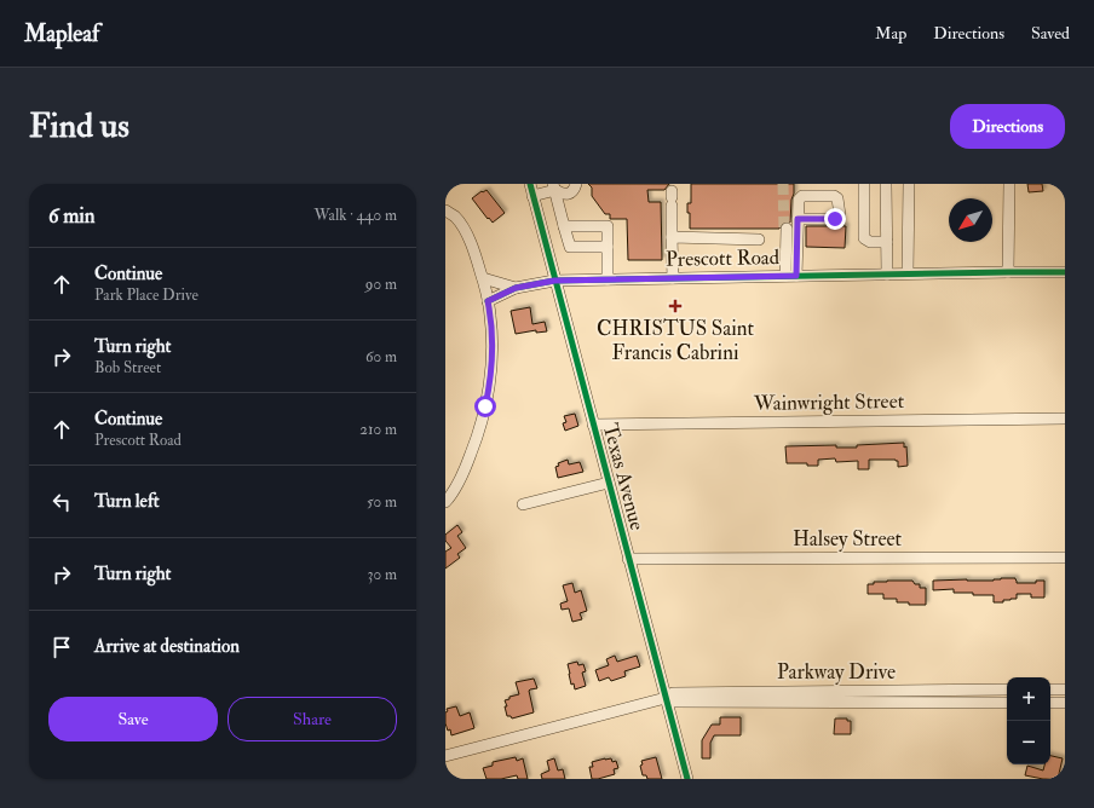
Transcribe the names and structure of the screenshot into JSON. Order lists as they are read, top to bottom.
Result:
{
  "streets": {
    "street": [
      "Prescott Road",
      "Wainwright Street",
      "Texas Avenue",
      "Halsey Street",
      "Parkway Drive"
    ]
  },
  "crossings": [
    ["Prescott Road", "Texas Avenue"],
    ["Wainwright Street", "Texas Avenue"],
    ["Texas Avenue", "Halsey Street"],
    ["Texas Avenue", "Parkway Drive"]
  ],
  "places": {
    "health": ["CHRISTUS Saint Francis Cabrini"]
  },
  "north": "bottom left",
  "page": {
    "header": "Mapleaf",
    "nav": ["Map", "Directions", "Saved"],
    "buttons": [
      "Directions",
      ["Save", "Share"]
    ],
    "title": "Find us",
    "heading": ["6 min", "Walk · 440 m"],
    "list": [
      ["Continue", "Park Place Drive", "90 m"],
      ["Turn right", "Bob Street", "60 m"],
      ["Continue", "Prescott Road", "210 m"],
      ["Turn left", "50 m"],
      ["Turn right", "30 m"],
      "Arrive at destination"
    ],
    "map_buttons": ["+", "−"]
  }
}
